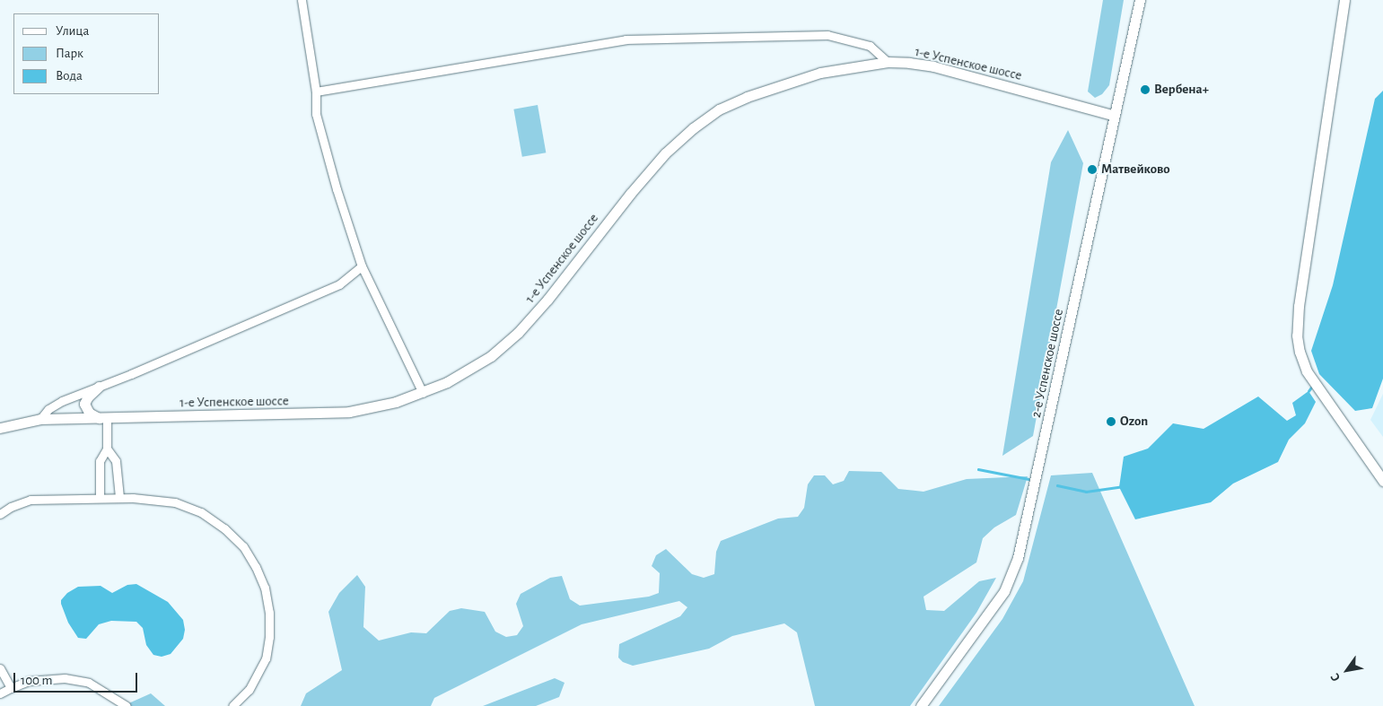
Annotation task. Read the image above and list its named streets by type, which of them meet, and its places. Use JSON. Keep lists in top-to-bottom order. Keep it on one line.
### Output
{"streets":{"main road":["1-е Успенское шоссе","2-е Успенское шоссе"]},"crossings":[["1-е Успенское шоссе","2-е Успенское шоссе"]],"places":["Вербена+","Матвейково","Ozon"],"legend":["Улица","Парк","Вода"],"scale_bar":"100 m","north":"bottom left"}
